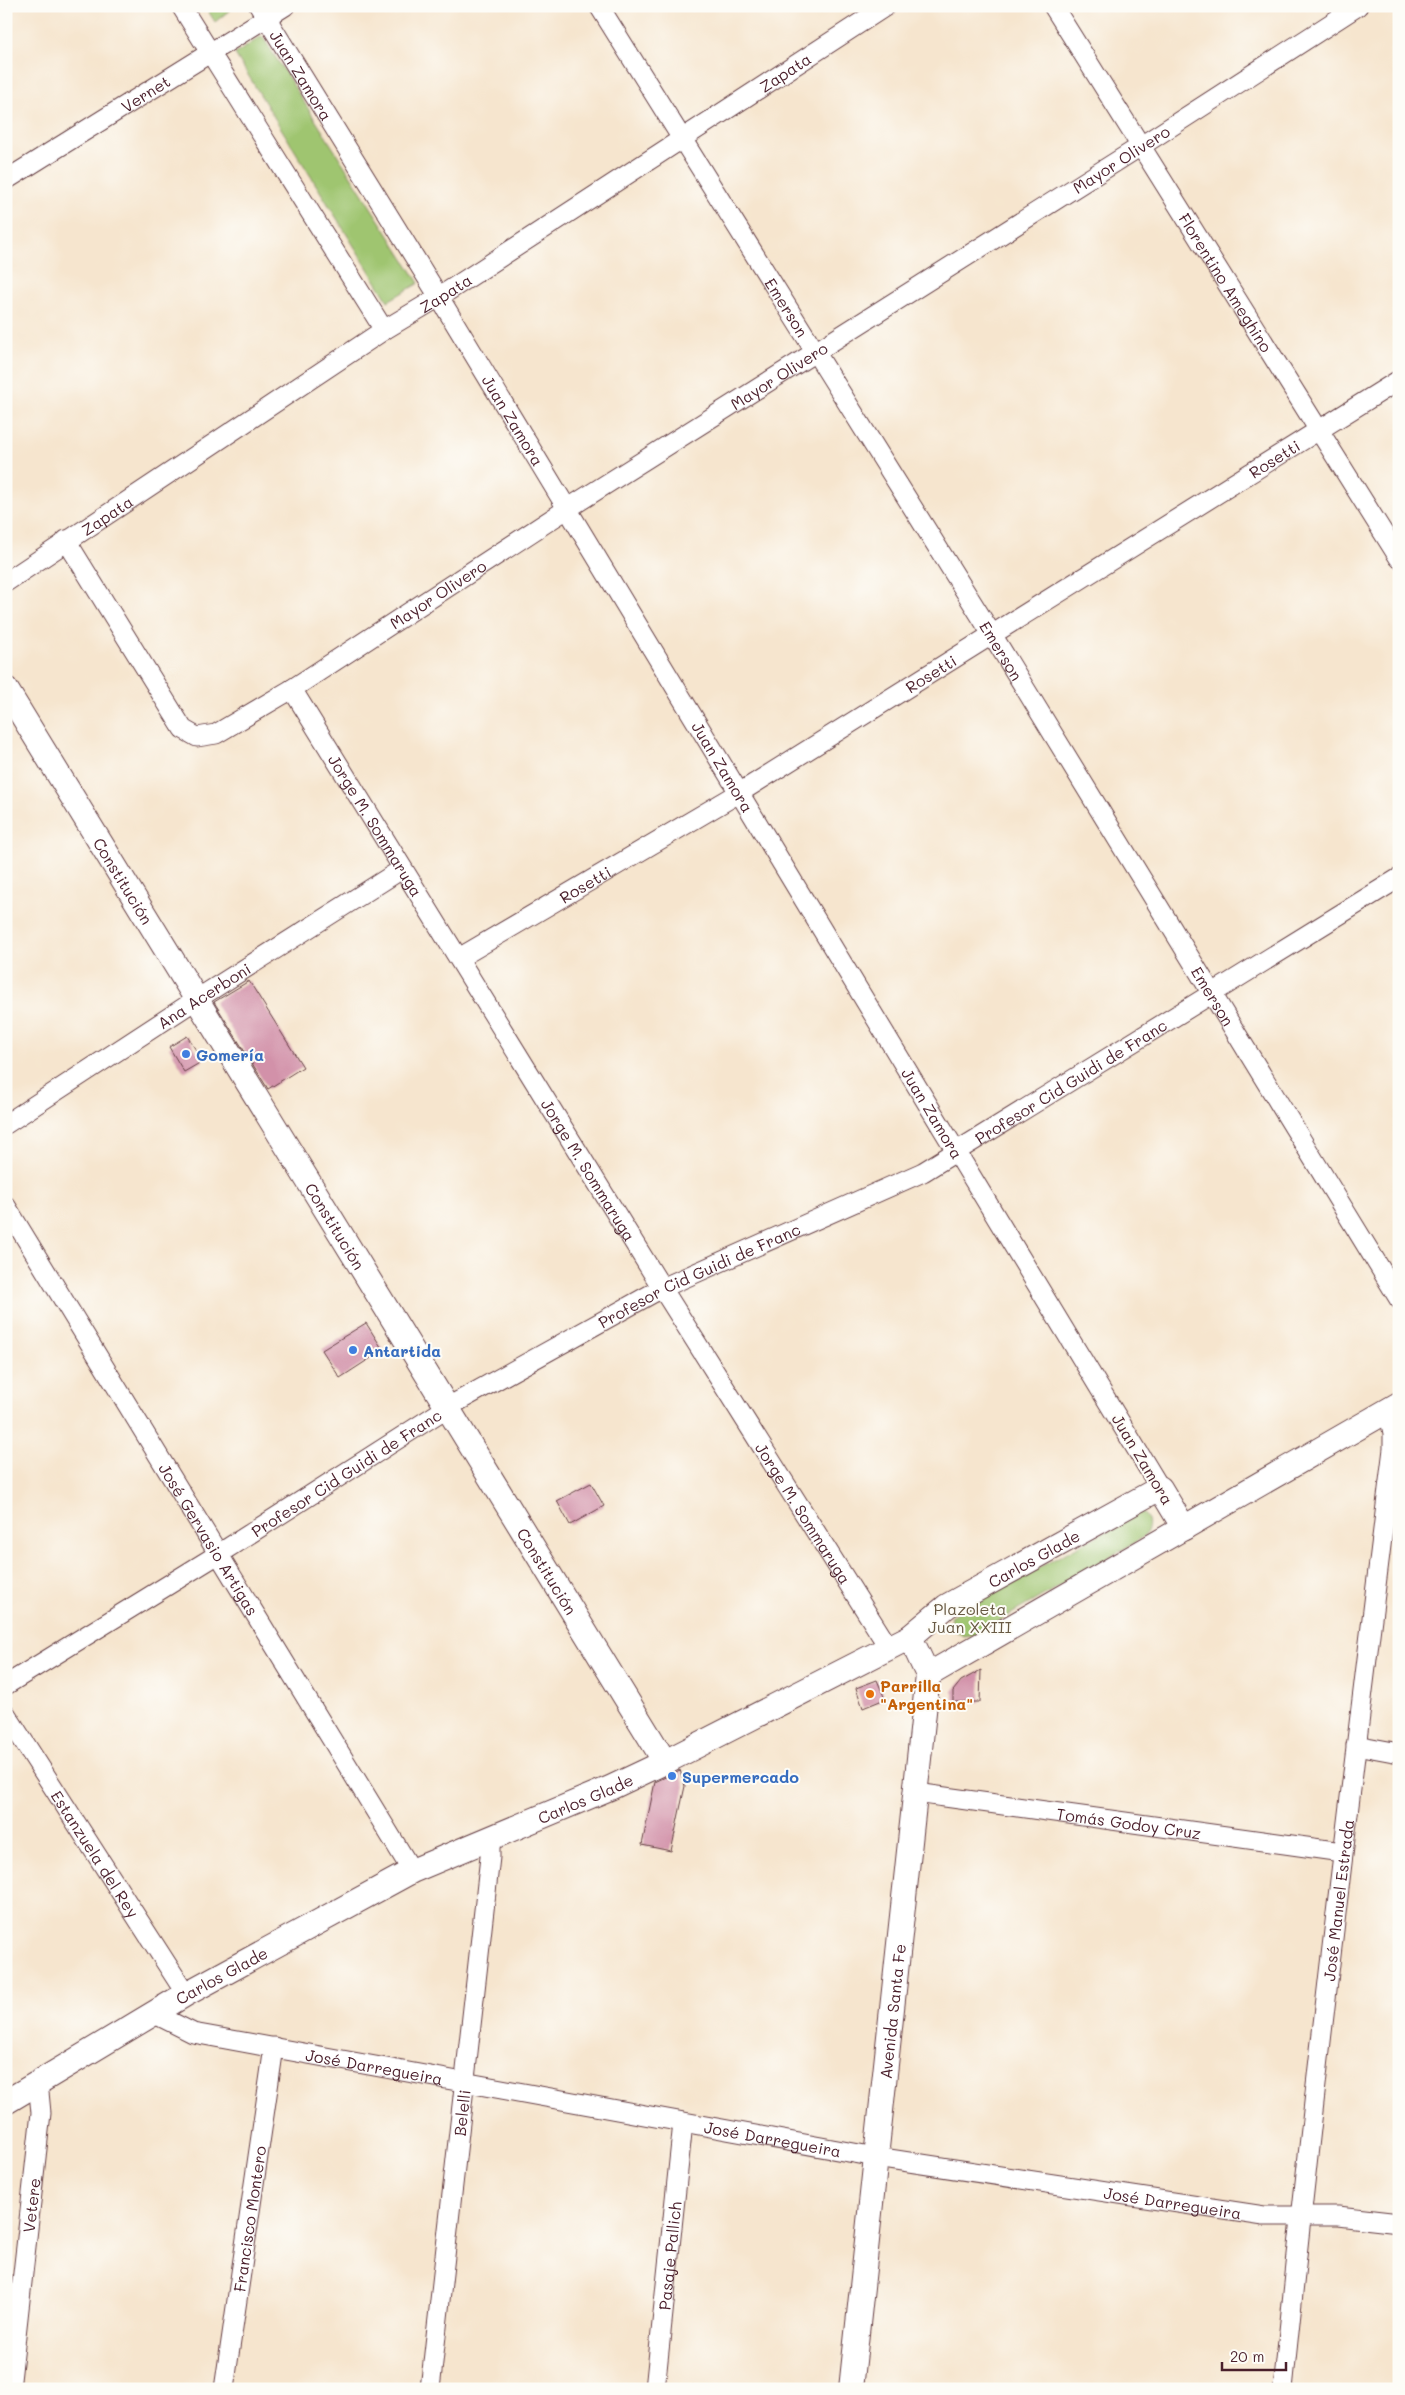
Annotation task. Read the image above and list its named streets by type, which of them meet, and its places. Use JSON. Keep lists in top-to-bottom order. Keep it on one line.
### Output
{"streets":{"street":["Zapata","Juan Zamora","Vernet","Mayor Olivero","Florentino Ameghino","Emerson","Rosetti","Jorge M. Sommaruga","Constitución","Ana Acerboni","Profesor Cid Guidi de Franc","José Gervasio Artigas","Carlos Glade","Tomás Godoy Cruz","Estanzuela del Rey","José Manuel Estrada","Avenida Santa Fe","José Darregueira","Belelli","Vetere","Francisco Montero","Pasaje Pallich"]},"crossings":[["Zapata","Juan Zamora"],["Zapata","Mayor Olivero"],["Zapata","Emerson"],["Juan Zamora","Vernet"],["Juan Zamora","Mayor Olivero"],["Juan Zamora","Rosetti"],["Juan Zamora","Profesor Cid Guidi de Franc"],["Juan Zamora","Carlos Glade"],["Mayor Olivero","Florentino Ameghino"],["Mayor Olivero","Emerson"],["Mayor Olivero","Jorge M. Sommaruga"],["Florentino Ameghino","Rosetti"],["Emerson","Rosetti"],["Emerson","Profesor Cid Guidi de Franc"],["Rosetti","Jorge M. Sommaruga"],["Jorge M. Sommaruga","Ana Acerboni"],["Jorge M. Sommaruga","Profesor Cid Guidi de Franc"],["Jorge M. Sommaruga","Carlos Glade"],["Constitución","Ana Acerboni"],["Constitución","Profesor Cid Guidi de Franc"],["Constitución","Carlos Glade"],["Profesor Cid Guidi de Franc","José Gervasio Artigas"],["José Gervasio Artigas","Carlos Glade"],["Carlos Glade","Estanzuela del Rey"],["Carlos Glade","José Darregueira"],["Carlos Glade","Belelli"],["Carlos Glade","Vetere"],["Tomás Godoy Cruz","José Manuel Estrada"],["Tomás Godoy Cruz","Avenida Santa Fe"],["José Manuel Estrada","José Darregueira"],["Avenida Santa Fe","José Darregueira"],["José Darregueira","Belelli"],["José Darregueira","Francisco Montero"],["José Darregueira","Pasaje Pallich"]],"parks":["Plazoleta Juan XXIII"],"places":["Gomería","Antartida","Parrilla \"Argentina\"","Supermercado"],"scale_bar":"20 m"}
